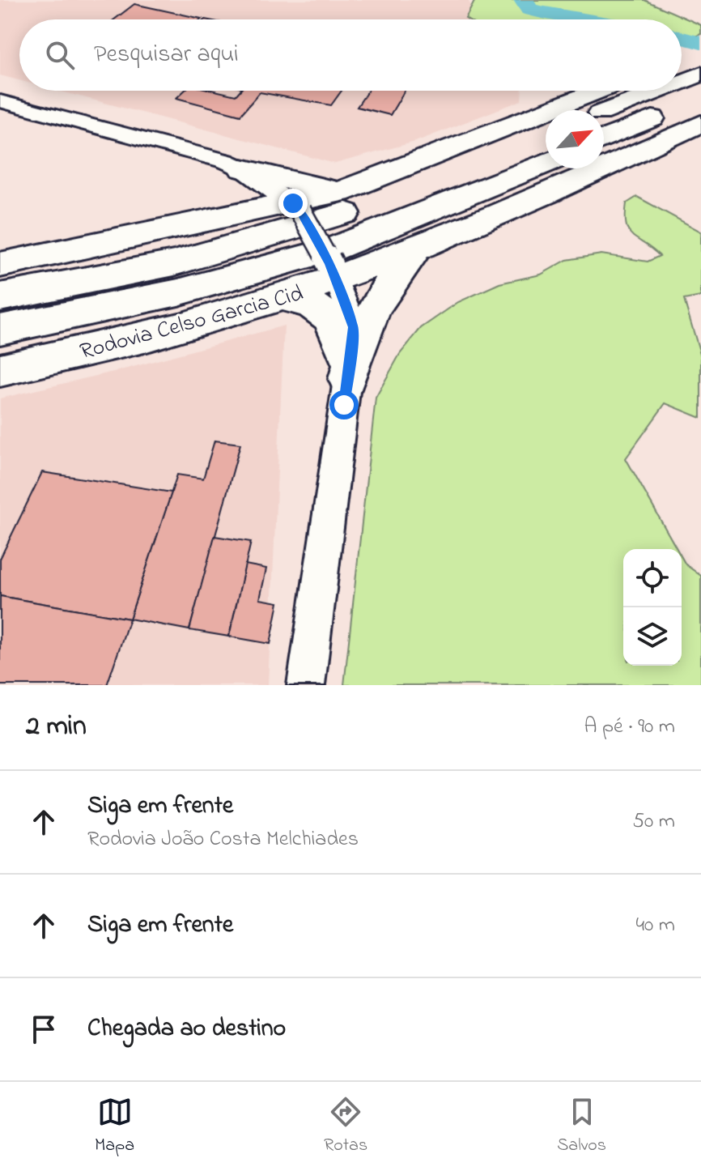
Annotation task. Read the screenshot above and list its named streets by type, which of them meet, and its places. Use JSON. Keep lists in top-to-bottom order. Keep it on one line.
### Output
{"streets":{"highway":["Rodovia Celso Garcia Cid"]},"north":"top right","page":{"search":"Pesquisar aqui","heading":["2 min","A pé · 90 m"],"list":[["Siga em frente","Rodovia João Costa Melchiades","50 m"],["Siga em frente","40 m"],"Chegada ao destino"],"nav":["Mapa","Rotas","Salvos"]}}
